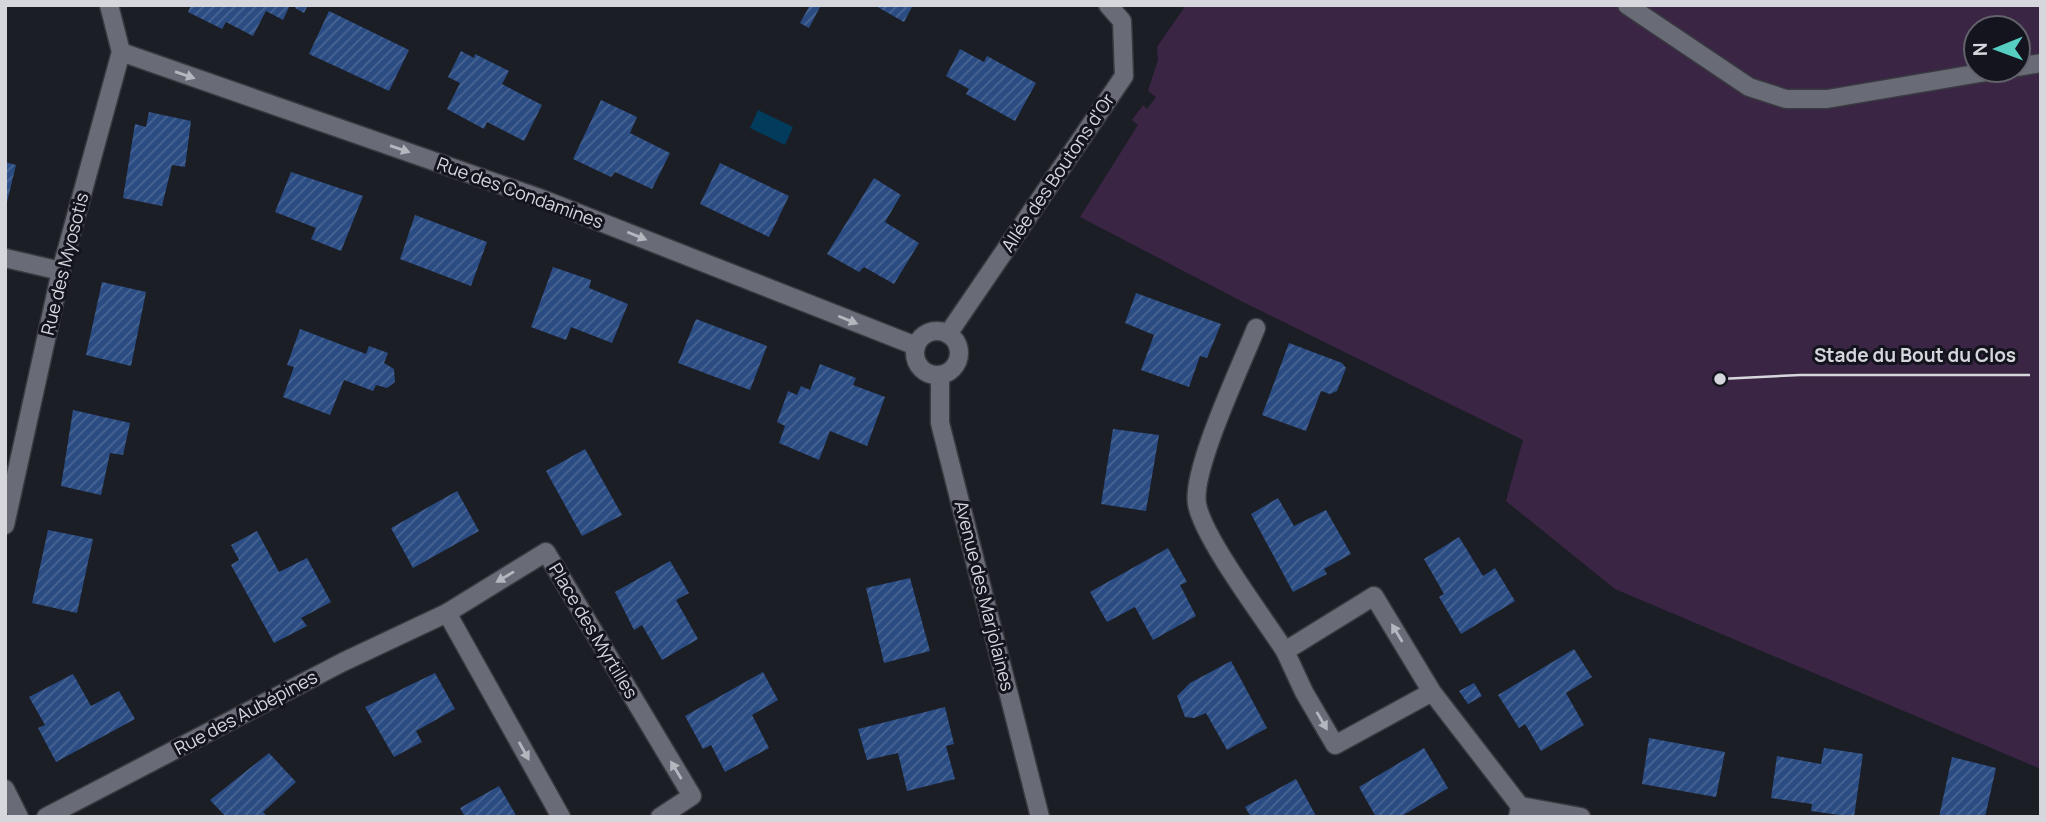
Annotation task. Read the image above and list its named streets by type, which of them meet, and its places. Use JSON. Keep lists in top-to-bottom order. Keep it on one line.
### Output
{"streets":{"street":["Allée des Boutons d'Or","Rue des Condamines","Rue des Myosotis","Avenue des Marjolaines","Place des Myrtilles","Rue des Aubépines"]},"crossings":[["Allée des Boutons d'Or","Rue des Condamines"],["Allée des Boutons d'Or","Avenue des Marjolaines"],["Rue des Condamines","Rue des Myosotis"],["Rue des Condamines","Avenue des Marjolaines"],["Place des Myrtilles","Rue des Aubépines"]],"one_way":["Rue des Condamines"],"places":["Stade du Bout du Clos"],"north":"left"}
